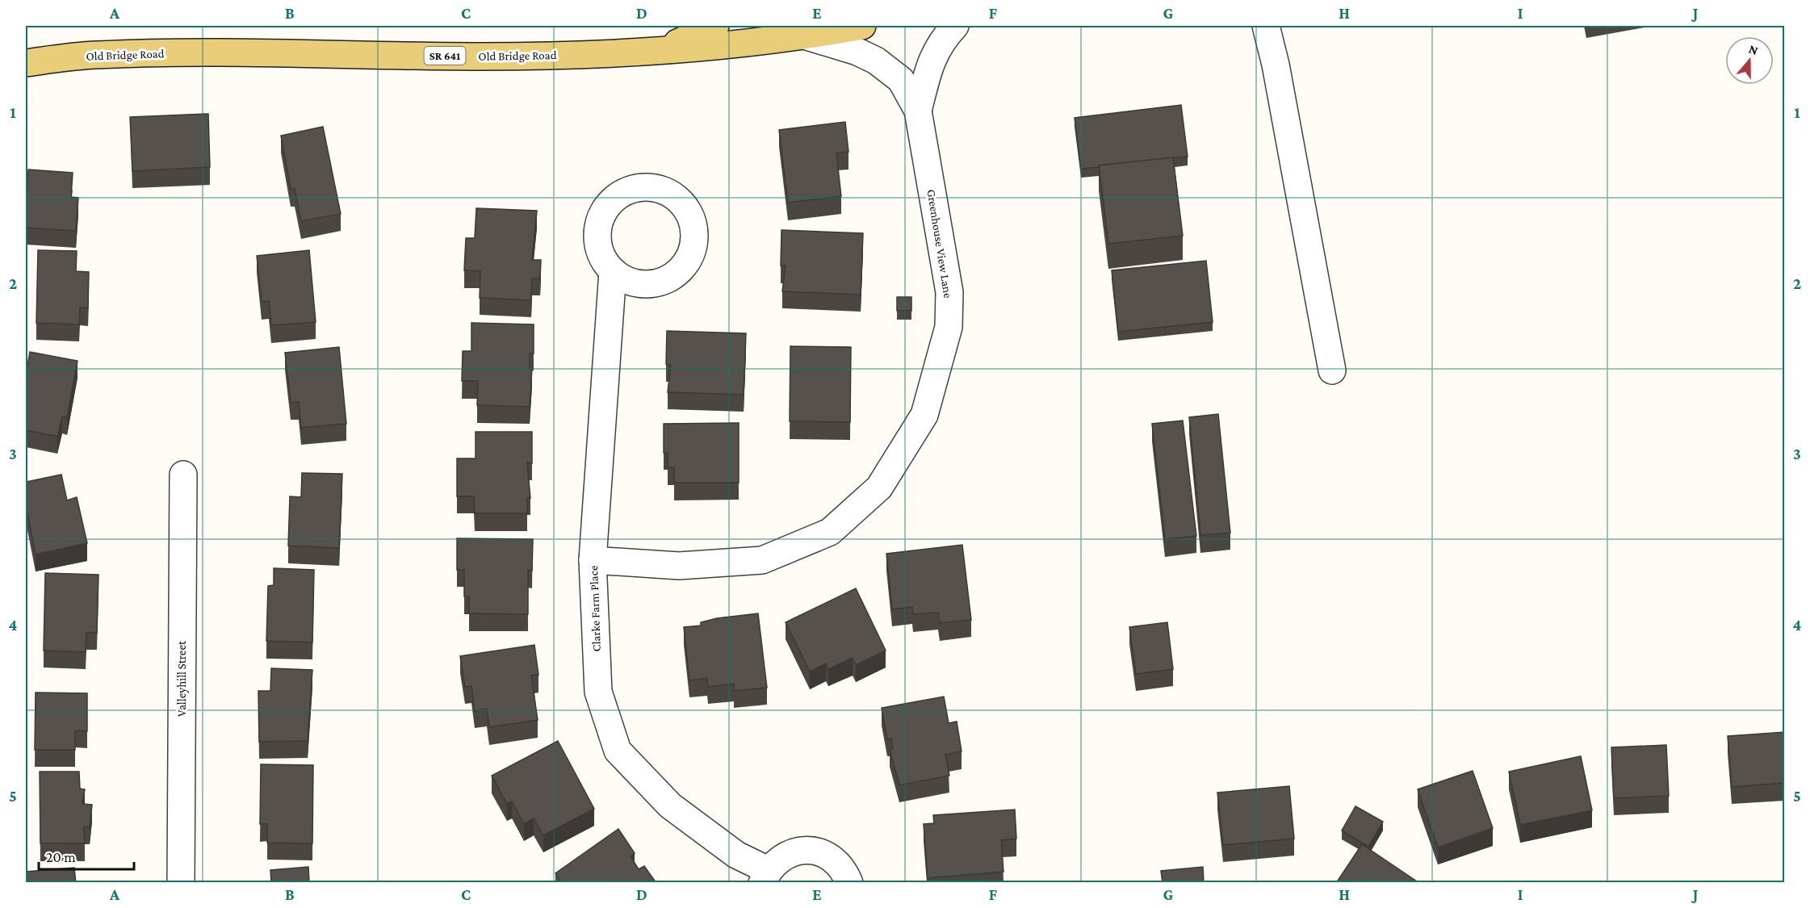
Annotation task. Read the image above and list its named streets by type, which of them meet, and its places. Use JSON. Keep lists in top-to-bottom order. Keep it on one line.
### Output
{"streets":{"main road":["Old Bridge Road","SR 641"],"street":["Greenhouse View Lane","Clarke Farm Place","Valleyhill Street"]},"crossings":[["Old Bridge Road","Greenhouse View Lane"],["Greenhouse View Lane","Clarke Farm Place"]],"scale_bar":"20 m","north":"top","grid":{"columns":["A","B","C","D","E","F","G","H","I","J"],"rows":["1","2","3","4","5"]}}
